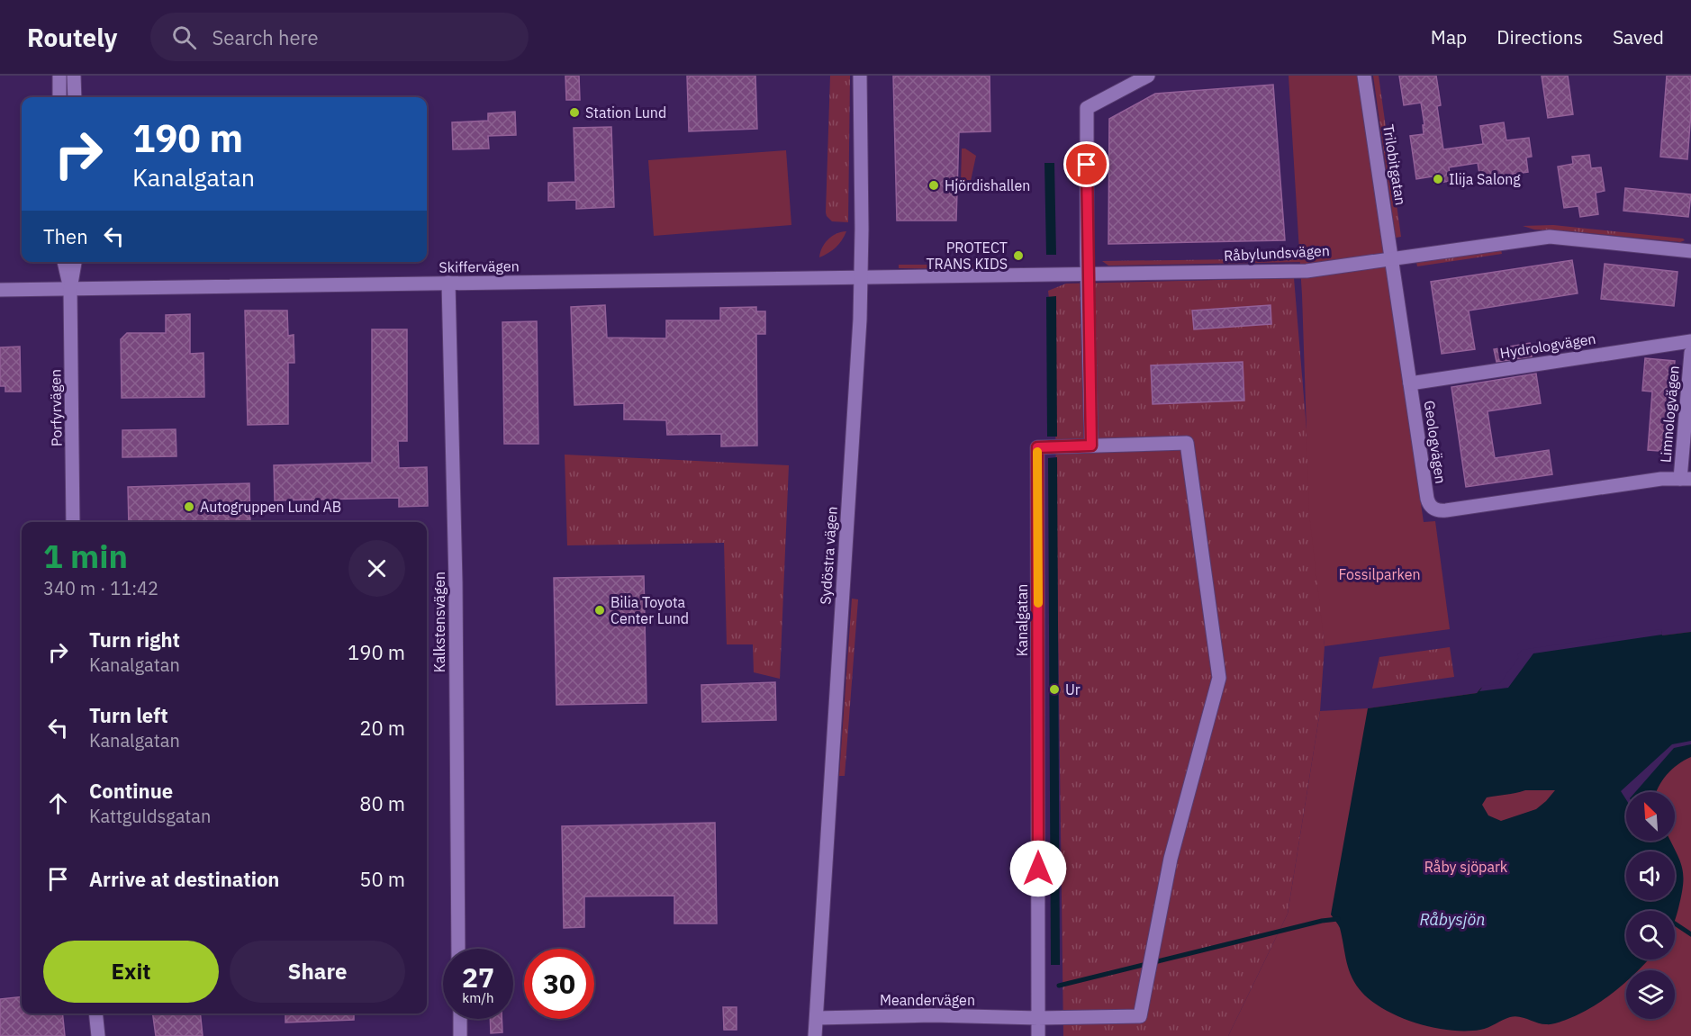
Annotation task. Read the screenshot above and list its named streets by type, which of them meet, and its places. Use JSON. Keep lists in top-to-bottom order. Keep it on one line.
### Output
{"streets":{"street":["Trilobitgatan","Råbylundsvägen","Skiffervägen","Hydrologvägen","Porfyrvägen","Limnologvägen","Geologvägen","Sydöstra vägen","Kanalgatan","Kalkstensvägen","Meandervägen"]},"crossings":[["Trilobitgatan","Råbylundsvägen"],["Trilobitgatan","Geologvägen"],["Råbylundsvägen","Skiffervägen"],["Råbylundsvägen","Geologvägen"],["Råbylundsvägen","Sydöstra vägen"],["Skiffervägen","Porfyrvägen"],["Skiffervägen","Sydöstra vägen"],["Skiffervägen","Kalkstensvägen"],["Hydrologvägen","Geologvägen"],["Limnologvägen","Geologvägen"],["Sydöstra vägen","Meandervägen"],["Kanalgatan","Meandervägen"]],"water":["Råbysjön"],"parks":["Fossilparken","Råby sjöpark"],"places":["Station Lund","Ilija Salong","Hjördishallen","PROTECT TRANS KIDS","Autogruppen Lund AB","Bilia Toyota Center Lund","Ur"],"north":"top left","page":{"header":"Routely","search":"Search here","nav":["Map","Directions","Saved"],"turn":["190 m","Kanalgatan"],"then":"Then","heading":["1 min","340 m · 11:42"],"list":[{"name":"Turn right","note":"Kanalgatan","value":"190 m"},{"name":"Turn left","note":"Kanalgatan","value":"20 m"},{"name":"Continue","note":"Kattguldsgatan","value":"80 m"},{"name":"Arrive at destination","value":"50 m"}],"buttons":["Exit","Share"],"speed":"27 km/h","limit":"30"}}
